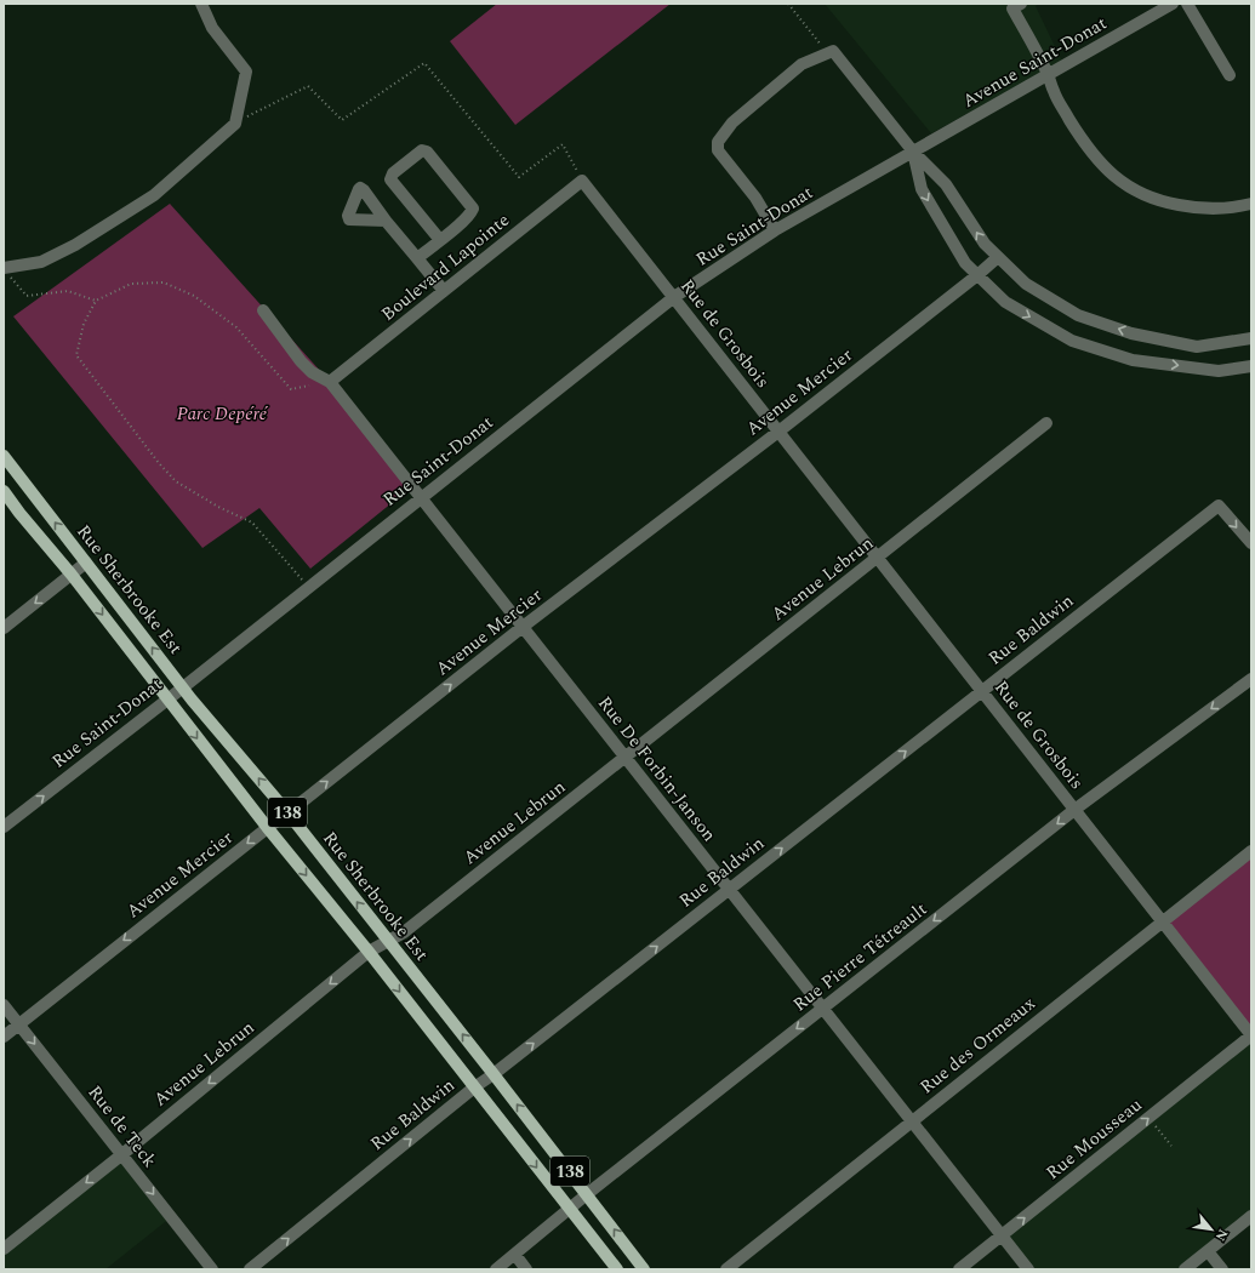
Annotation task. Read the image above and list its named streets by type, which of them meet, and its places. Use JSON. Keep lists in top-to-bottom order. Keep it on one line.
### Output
{"streets":{"main road":["Rue Sherbrooke Est","138"],"street":["Avenue Saint-Donat","Rue Saint-Donat","Boulevard Lapointe","Rue de Grosbois","Avenue Mercier","Avenue Lebrun","Rue Baldwin","Rue De Forbin-Janson","Rue Pierre Tétreault","Rue des Ormeaux","Rue de Teck","Rue Mousseau"]},"crossings":[["Avenue Saint-Donat","Rue Saint-Donat"],["Rue Saint-Donat","Rue de Grosbois"],["Rue Saint-Donat","Rue Sherbrooke Est"],["Rue Saint-Donat","Rue De Forbin-Janson"],["Boulevard Lapointe","Rue de Grosbois"],["Boulevard Lapointe","Rue De Forbin-Janson"],["Rue de Grosbois","Avenue Mercier"],["Rue de Grosbois","Avenue Lebrun"],["Rue de Grosbois","Rue Baldwin"],["Rue de Grosbois","Rue Pierre Tétreault"],["Rue de Grosbois","Rue des Ormeaux"],["Rue de Grosbois","Rue Mousseau"],["Avenue Mercier","Rue Sherbrooke Est"],["Avenue Mercier","Rue De Forbin-Janson"],["Avenue Mercier","Rue de Teck"],["Avenue Lebrun","Rue Sherbrooke Est"],["Avenue Lebrun","Rue De Forbin-Janson"],["Avenue Lebrun","Rue de Teck"],["Rue Sherbrooke Est","Rue Baldwin"],["Rue Sherbrooke Est","Rue Pierre Tétreault"],["Rue Baldwin","Rue De Forbin-Janson"],["Rue De Forbin-Janson","Rue Pierre Tétreault"],["Rue De Forbin-Janson","Rue des Ormeaux"],["Rue De Forbin-Janson","Rue Mousseau"]],"one_way":["Avenue Lebrun","Rue Baldwin","Rue Pierre Tétreault","Rue de Teck","Rue Mousseau"],"parks":["Parc Depéré"],"north":"bottom right"}
